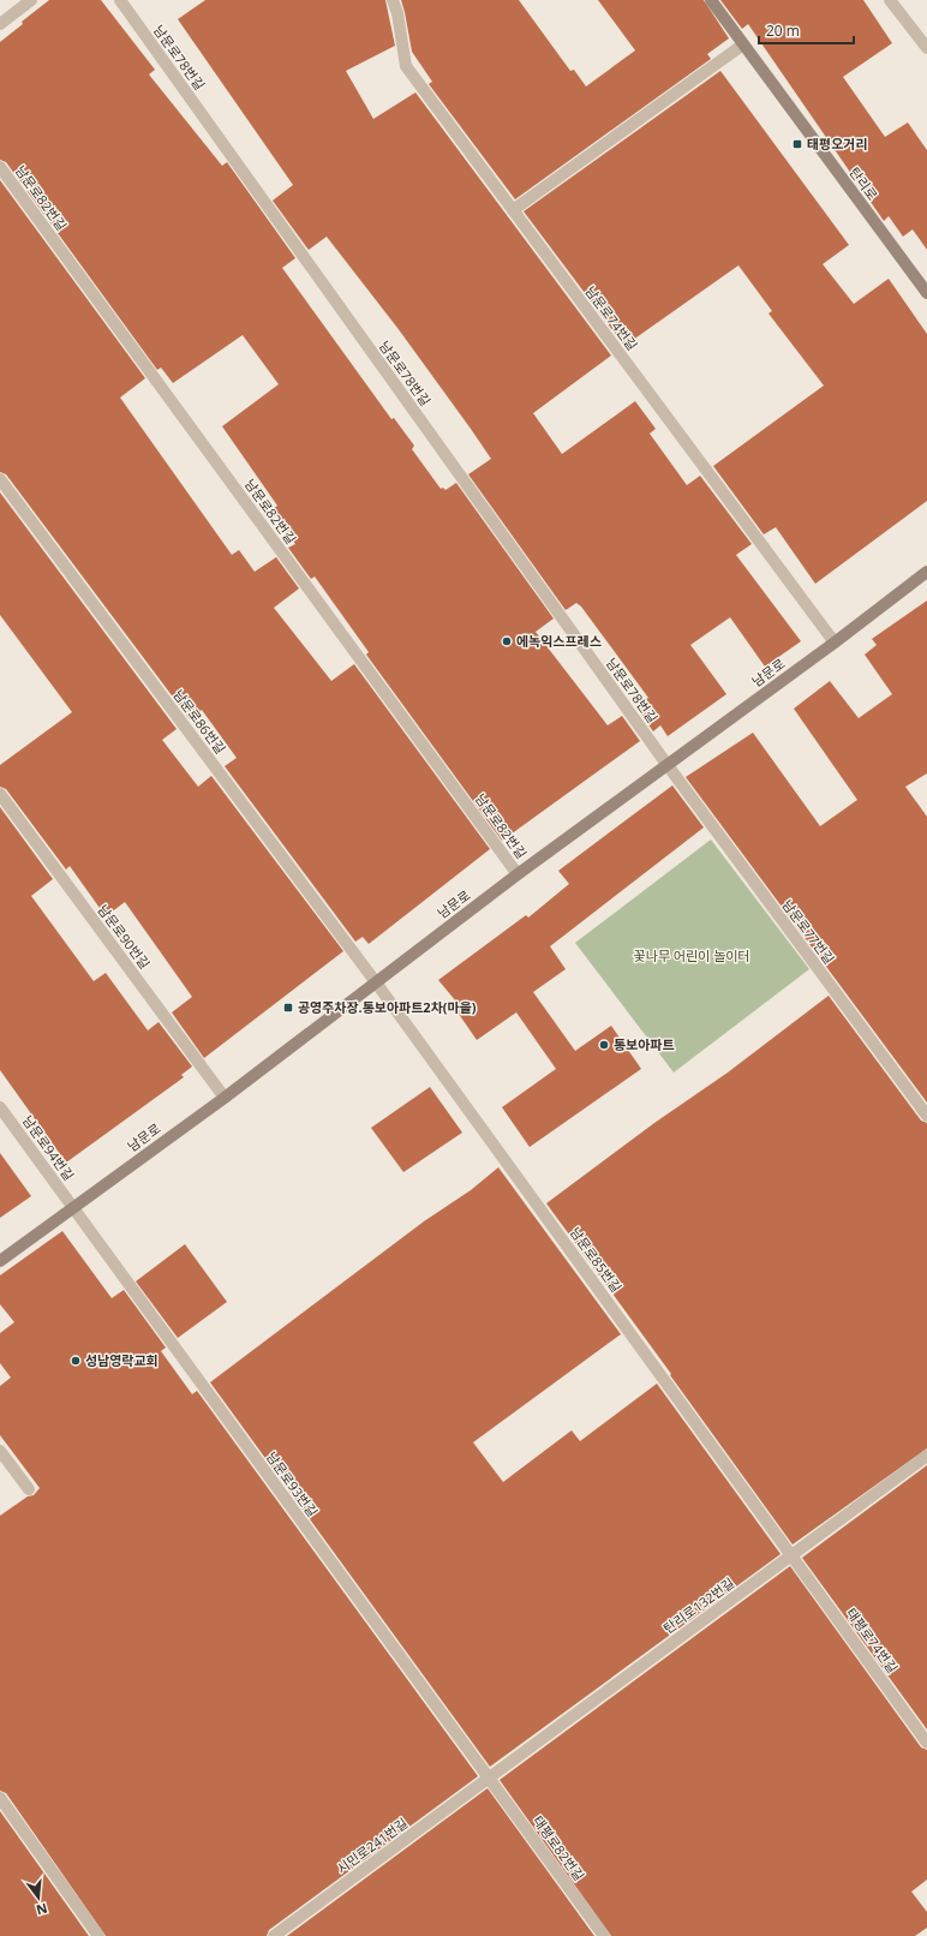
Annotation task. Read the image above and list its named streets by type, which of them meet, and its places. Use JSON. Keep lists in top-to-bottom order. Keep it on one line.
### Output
{"streets":{"main road":["탄리로","남문로"],"street":["남문로78번길","남문로82번길","남문로74번길","남문로86번길","남문로77번길","남문로90번길","남문로94번길","남문로85번길","남문로93번길","탄리로132번길","태평로74번길","시민로241번길","태평로82번길"]},"crossings":[["남문로78번길","남문로"],["남문로78번길","남문로77번길"],["남문로82번길","남문로"],["남문로74번길","남문로"],["남문로","남문로86번길"],["남문로","남문로77번길"],["남문로","남문로90번길"],["남문로","남문로94번길"],["남문로","남문로85번길"],["남문로","남문로93번길"],["남문로86번길","남문로85번길"],["남문로94번길","남문로93번길"],["남문로85번길","탄리로132번길"],["남문로85번길","태평로74번길"],["남문로93번길","탄리로132번길"],["남문로93번길","시민로241번길"],["남문로93번길","태평로82번길"],["탄리로132번길","태평로74번길"],["탄리로132번길","시민로241번길"],["탄리로132번길","태평로82번길"],["시민로241번길","태평로82번길"]],"parks":["꽃나무 어린이 놀이터"],"places":{"transit":["태평오거리","공영주차장.통보아파트2차(마을)"],"other":["에녹익스프레스","통보아파트","성남영락교회"]},"scale_bar":"20 m","north":"bottom"}
